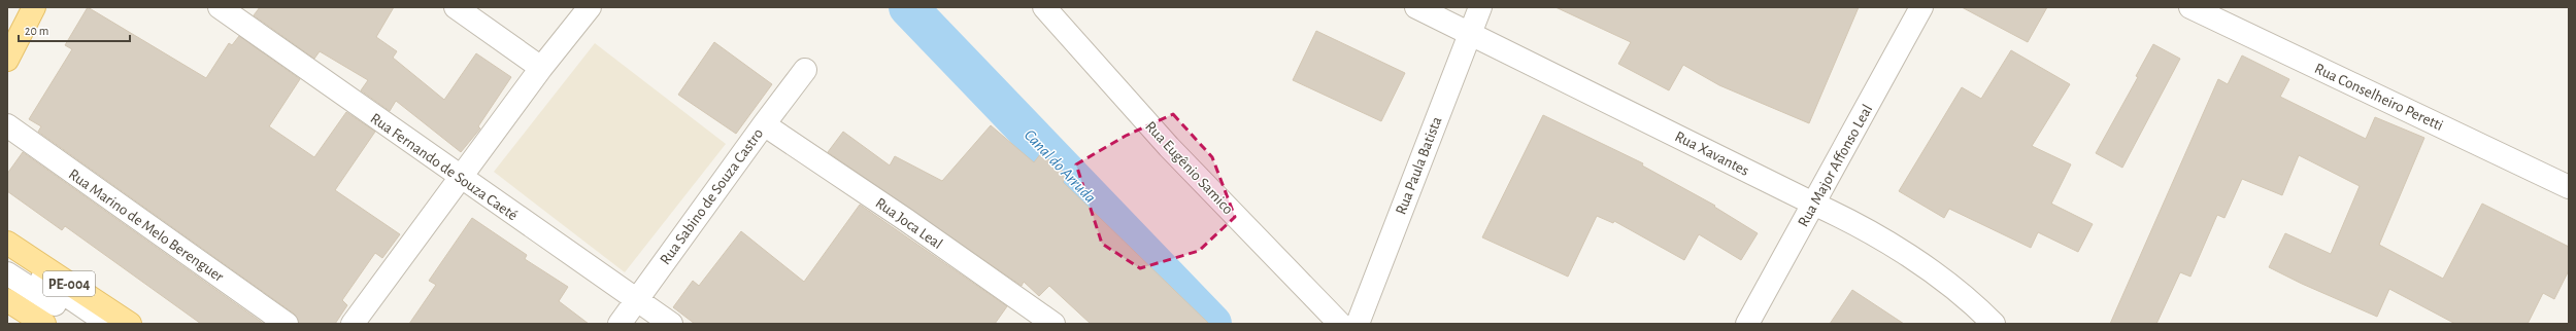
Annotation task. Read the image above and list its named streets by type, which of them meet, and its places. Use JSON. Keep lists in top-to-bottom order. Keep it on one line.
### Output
{"streets":{"main road":["PE-004"],"street":["Rua Conselheiro Peretti","Rua Xavantes","Rua Paula Batista","Rua Major Affonso Leal","Rua Fernando de Souza Caeté","Rua Eugênio Samico","Rua Sabino de Souza Castro","Rua Joca Leal","Rua Marino de Melo Berenguer"]},"crossings":[["Rua Xavantes","Rua Paula Batista"],["Rua Xavantes","Rua Major Affonso Leal"],["Rua Fernando de Souza Caeté","Rua Sabino de Souza Castro"],["Rua Sabino de Souza Castro","Rua Joca Leal"]],"water":["Canal do Arruda"],"scale_bar":"20 m"}
